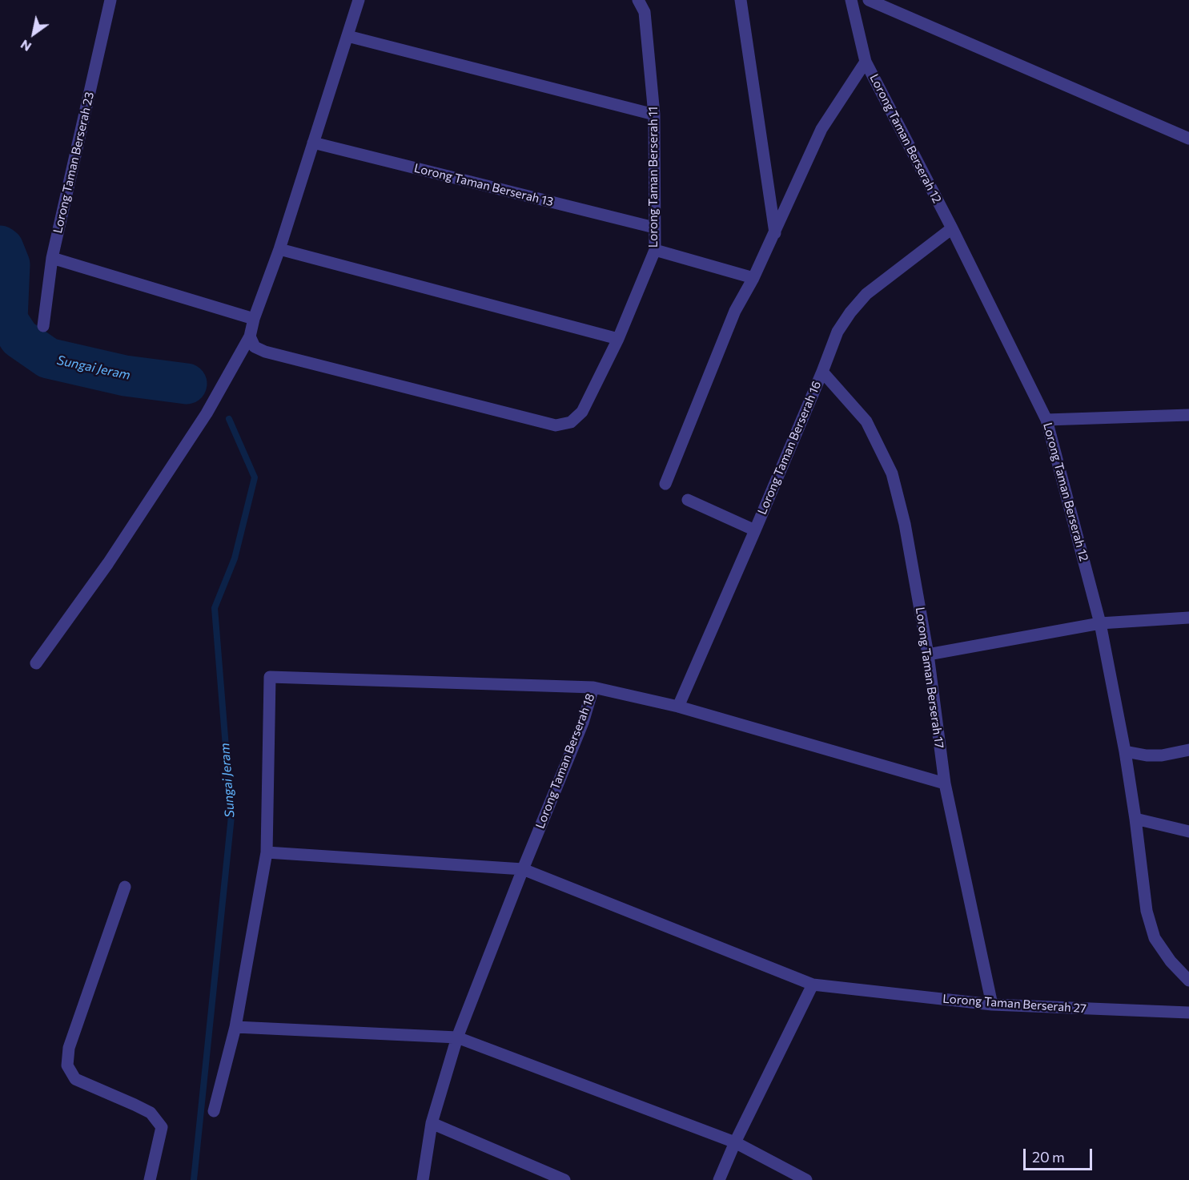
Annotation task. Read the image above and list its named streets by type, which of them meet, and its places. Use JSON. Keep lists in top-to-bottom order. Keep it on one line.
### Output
{"streets":{"street":["Lorong Taman Berserah 12","Lorong Taman Berserah 23","Lorong Taman Berserah 11","Lorong Taman Berserah 13","Lorong Taman Berserah 16","Lorong Taman Berserah 17","Lorong Taman Berserah 18","Lorong Taman Berserah 27"]},"crossings":[["Lorong Taman Berserah 12","Lorong Taman Berserah 16"],["Lorong Taman Berserah 11","Lorong Taman Berserah 13"],["Lorong Taman Berserah 16","Lorong Taman Berserah 17"],["Lorong Taman Berserah 16","Lorong Taman Berserah 18"],["Lorong Taman Berserah 17","Lorong Taman Berserah 18"],["Lorong Taman Berserah 17","Lorong Taman Berserah 27"],["Lorong Taman Berserah 18","Lorong Taman Berserah 27"]],"water":["Sungai Jeram"],"scale_bar":"20 m","north":"bottom left"}
